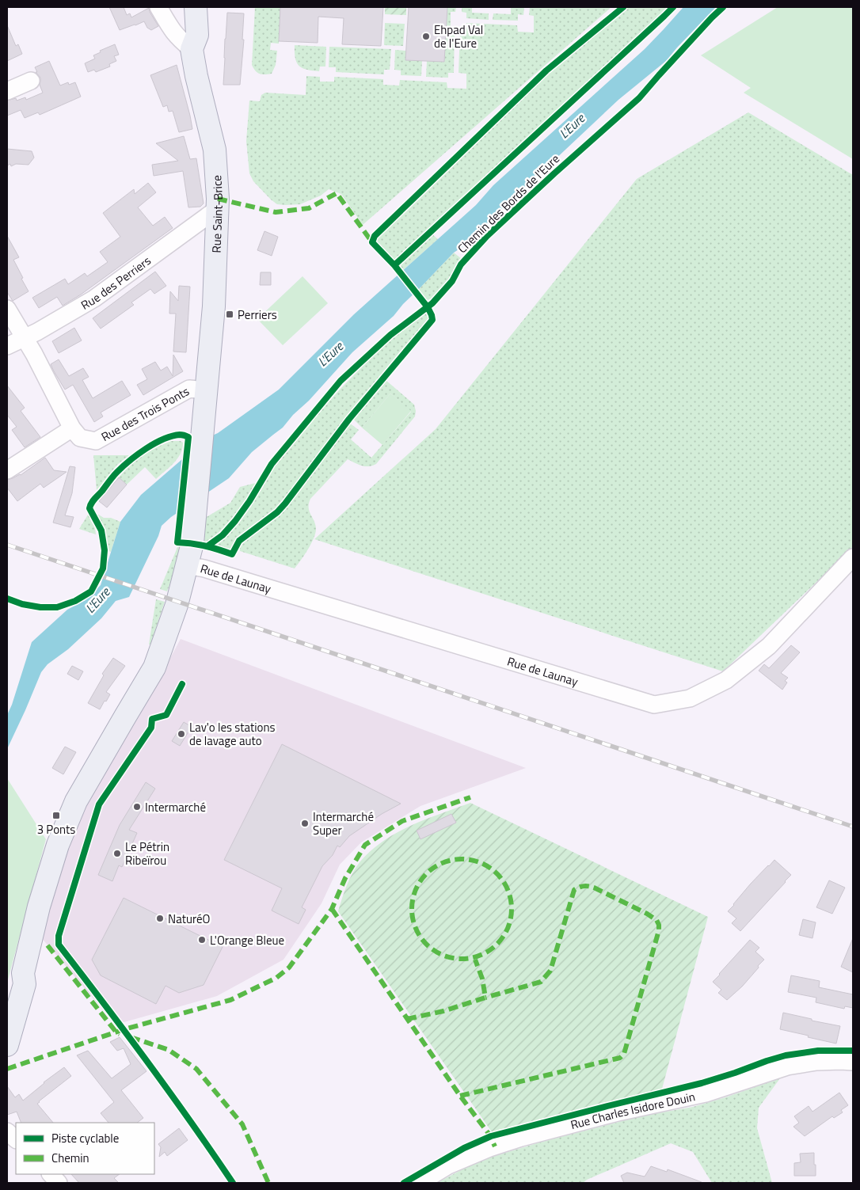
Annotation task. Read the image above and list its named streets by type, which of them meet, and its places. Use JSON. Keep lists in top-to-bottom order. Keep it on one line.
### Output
{"streets":{"main road":["Rue Saint-Brice"],"street":["Rue des Perriers","Rue des Trois Ponts","Rue de Launay","Rue Charles Isidore Douin"],"cycle path":["Chemin des Bords de l'Eure"]},"crossings":[["Rue Saint-Brice","Rue des Perriers"],["Rue Saint-Brice","Rue des Trois Ponts"],["Rue Saint-Brice","Rue de Launay"],["Rue des Perriers","Rue des Trois Ponts"]],"water":["L'Eure"],"places":{"other":["Ehpad Val de l'Eure","Lav'o les stations de lavage auto","Intermarché","Intermarché Super","Le Pétrin Ribeïrou","NaturéO","L'Orange Bleue"],"transit":["Perriers","3 Ponts"]},"legend":["Piste cyclable","Chemin"]}
